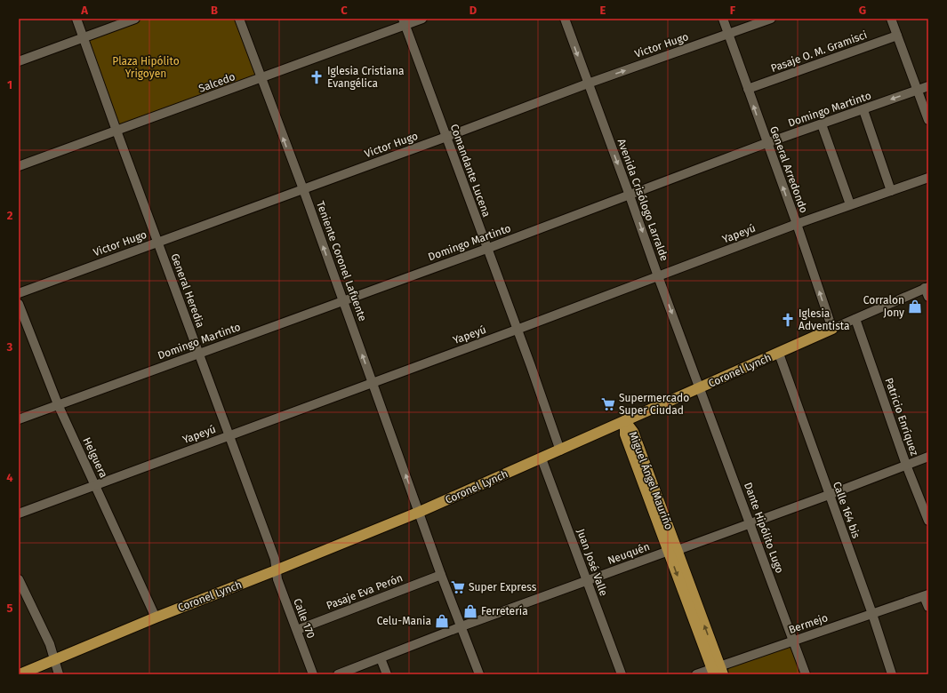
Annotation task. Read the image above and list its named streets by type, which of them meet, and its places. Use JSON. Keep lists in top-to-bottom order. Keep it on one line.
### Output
{"streets":{"main road":["Coronel Lynch","Miguel Ángel Mauriño"],"street":["Victor Hugo","Pasaje O. M. Gramisci","Salcedo","Domingo Martinto","General Arredondo","Comandante Lucena","Avenida Crisólogo Larralde","Yapeyú","Teniente Coronel Lafuente","General Heredia","Patricio Enríquez","Helguera","Calle 164 bis","Dante Hipólito Lugo","Neuquén","Juan José Valle","Pasaje Eva Perón","Calle 170","Bermejo"]},"crossings":[["Victor Hugo","General Arredondo"],["Victor Hugo","Comandante Lucena"],["Victor Hugo","Avenida Crisólogo Larralde"],["Victor Hugo","Teniente Coronel Lafuente"],["Victor Hugo","General Heredia"],["Pasaje O. M. Gramisci","General Arredondo"],["Salcedo","Comandante Lucena"],["Salcedo","Teniente Coronel Lafuente"],["Salcedo","General Heredia"],["Domingo Martinto","General Arredondo"],["Domingo Martinto","Comandante Lucena"],["Domingo Martinto","Avenida Crisólogo Larralde"],["Domingo Martinto","Teniente Coronel Lafuente"],["Domingo Martinto","General Heredia"],["Domingo Martinto","Helguera"],["General Arredondo","Yapeyú"],["General Arredondo","Coronel Lynch"],["Comandante Lucena","Yapeyú"],["Comandante Lucena","Coronel Lynch"],["Avenida Crisólogo Larralde","Yapeyú"],["Avenida Crisólogo Larralde","Coronel Lynch"],["Avenida Crisólogo Larralde","Dante Hipólito Lugo"],["Yapeyú","Teniente Coronel Lafuente"],["Yapeyú","General Heredia"],["Yapeyú","Helguera"],["Teniente Coronel Lafuente","Coronel Lynch"],["Teniente Coronel Lafuente","Neuquén"],["Teniente Coronel Lafuente","Pasaje Eva Perón"],["General Heredia","Coronel Lynch"],["General Heredia","Calle 170"],["Coronel Lynch","Patricio Enríquez"],["Coronel Lynch","Helguera"],["Coronel Lynch","Miguel Ángel Mauriño"],["Coronel Lynch","Calle 164 bis"],["Coronel Lynch","Dante Hipólito Lugo"],["Coronel Lynch","Juan José Valle"],["Coronel Lynch","Calle 170"],["Patricio Enríquez","Neuquén"],["Miguel Ángel Mauriño","Neuquén"],["Miguel Ángel Mauriño","Bermejo"],["Calle 164 bis","Neuquén"],["Calle 164 bis","Bermejo"],["Dante Hipólito Lugo","Neuquén"],["Dante Hipólito Lugo","Bermejo"],["Neuquén","Juan José Valle"],["Pasaje Eva Perón","Calle 170"]],"one_way":["Avenida Crisólogo Larralde","Teniente Coronel Lafuente"],"parks":["Plaza Hipólito Yrigoyen"],"places":{"church":["Iglesia Cristiana Evangélica","Iglesia Adventista"],"shop":["Corralon Jony","Ferretería","Celu-Mania"],"supermarket":["Supermercado Super Ciudad","Super Express"]},"grid":{"columns":["A","B","C","D","E","F","G"],"rows":["1","2","3","4","5"]}}
